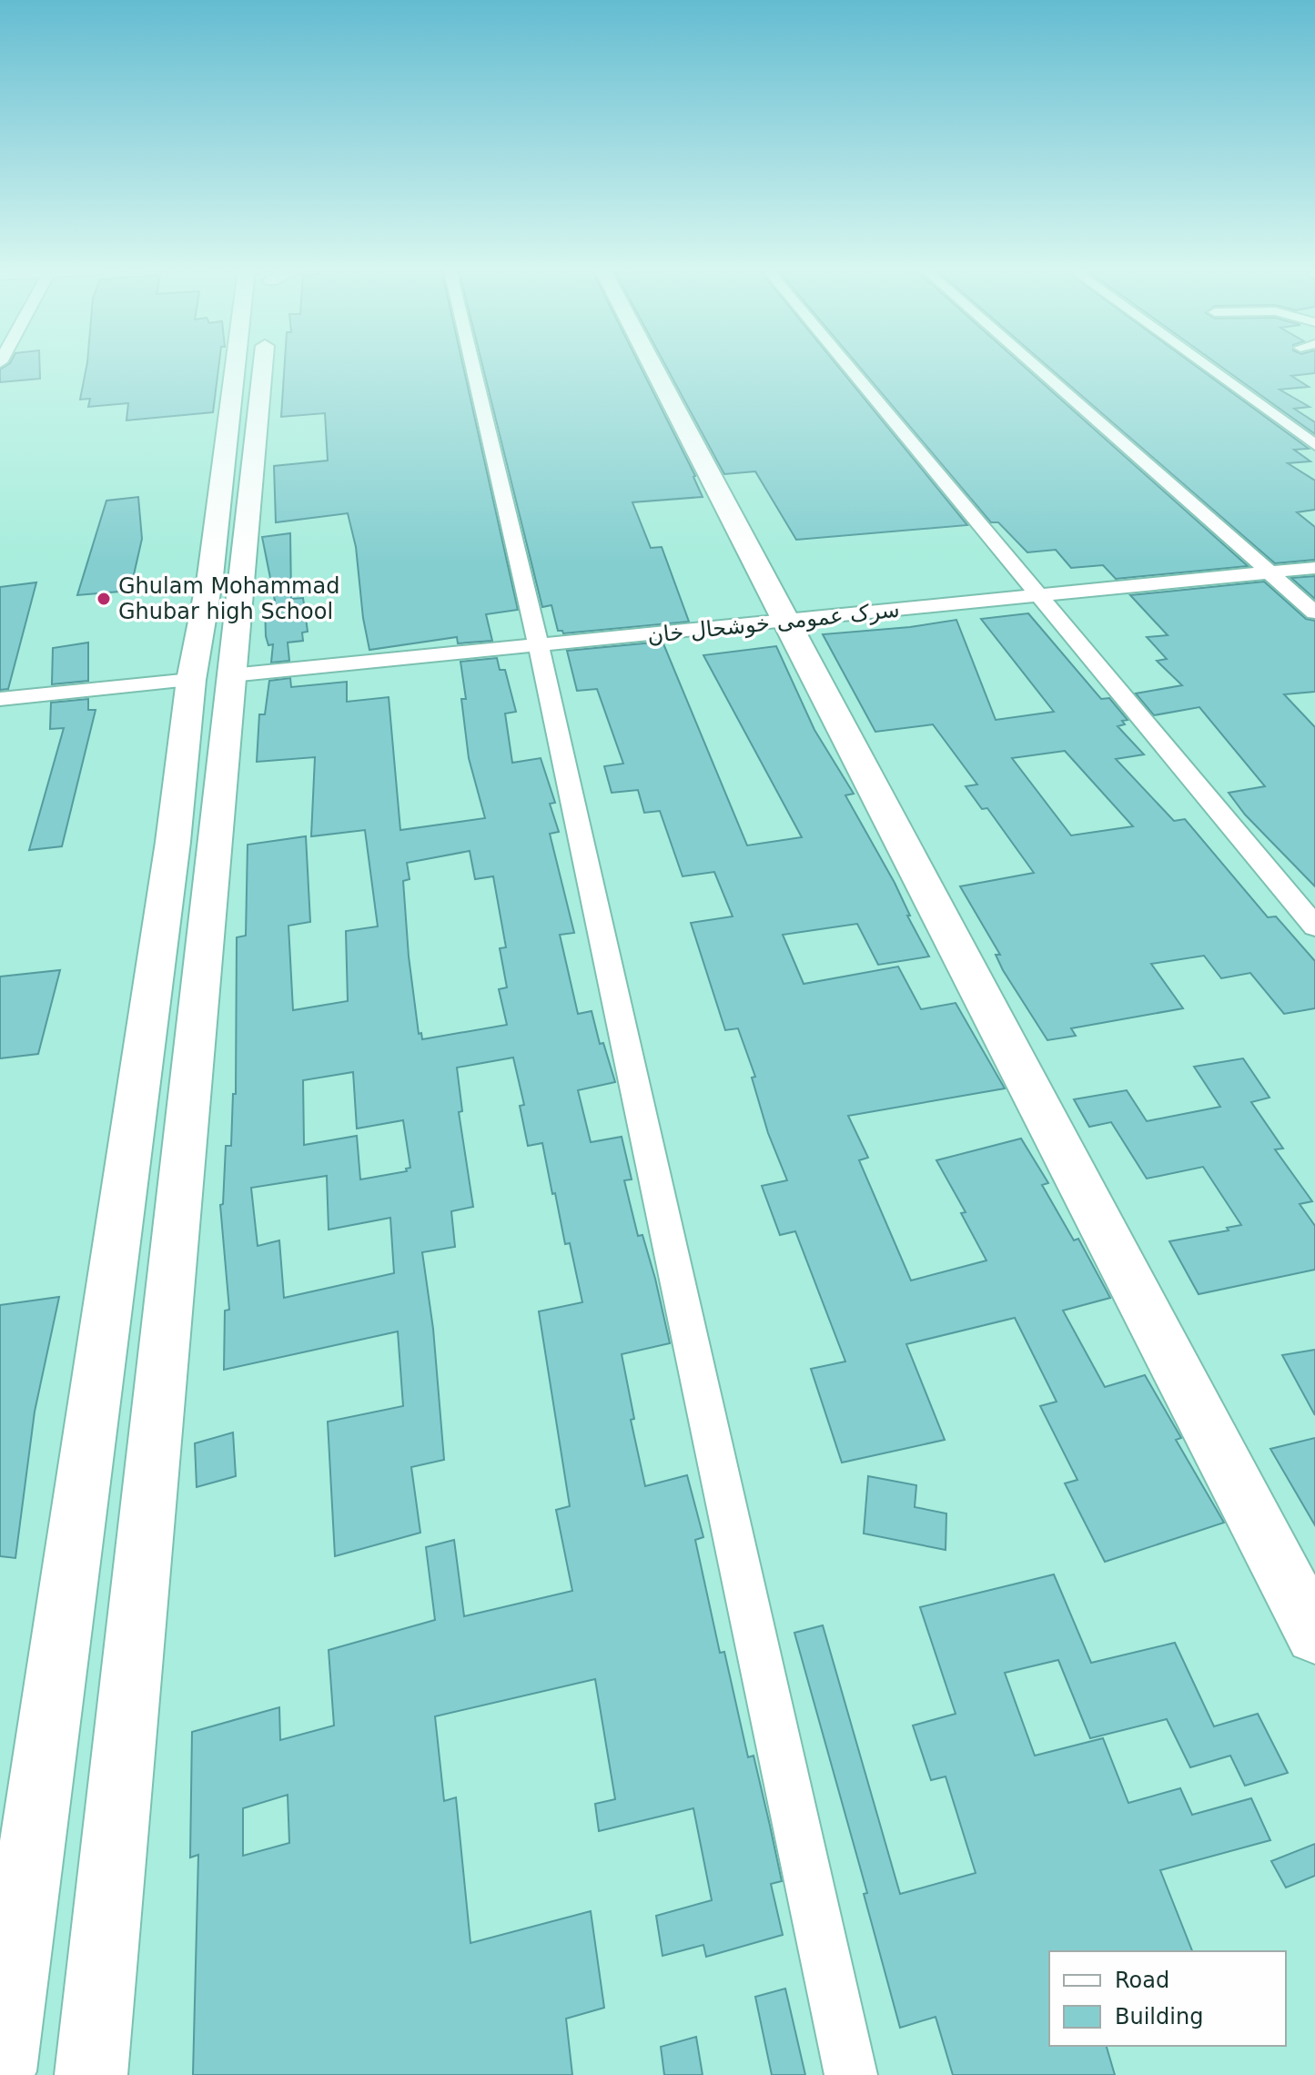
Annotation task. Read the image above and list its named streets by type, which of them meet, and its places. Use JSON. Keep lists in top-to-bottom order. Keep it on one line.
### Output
{"streets":{"street":["سرک عمومی خوشحال خان"]},"places":["Ghulam Mohammad Ghubar high School"],"legend":["Road","Building"]}
